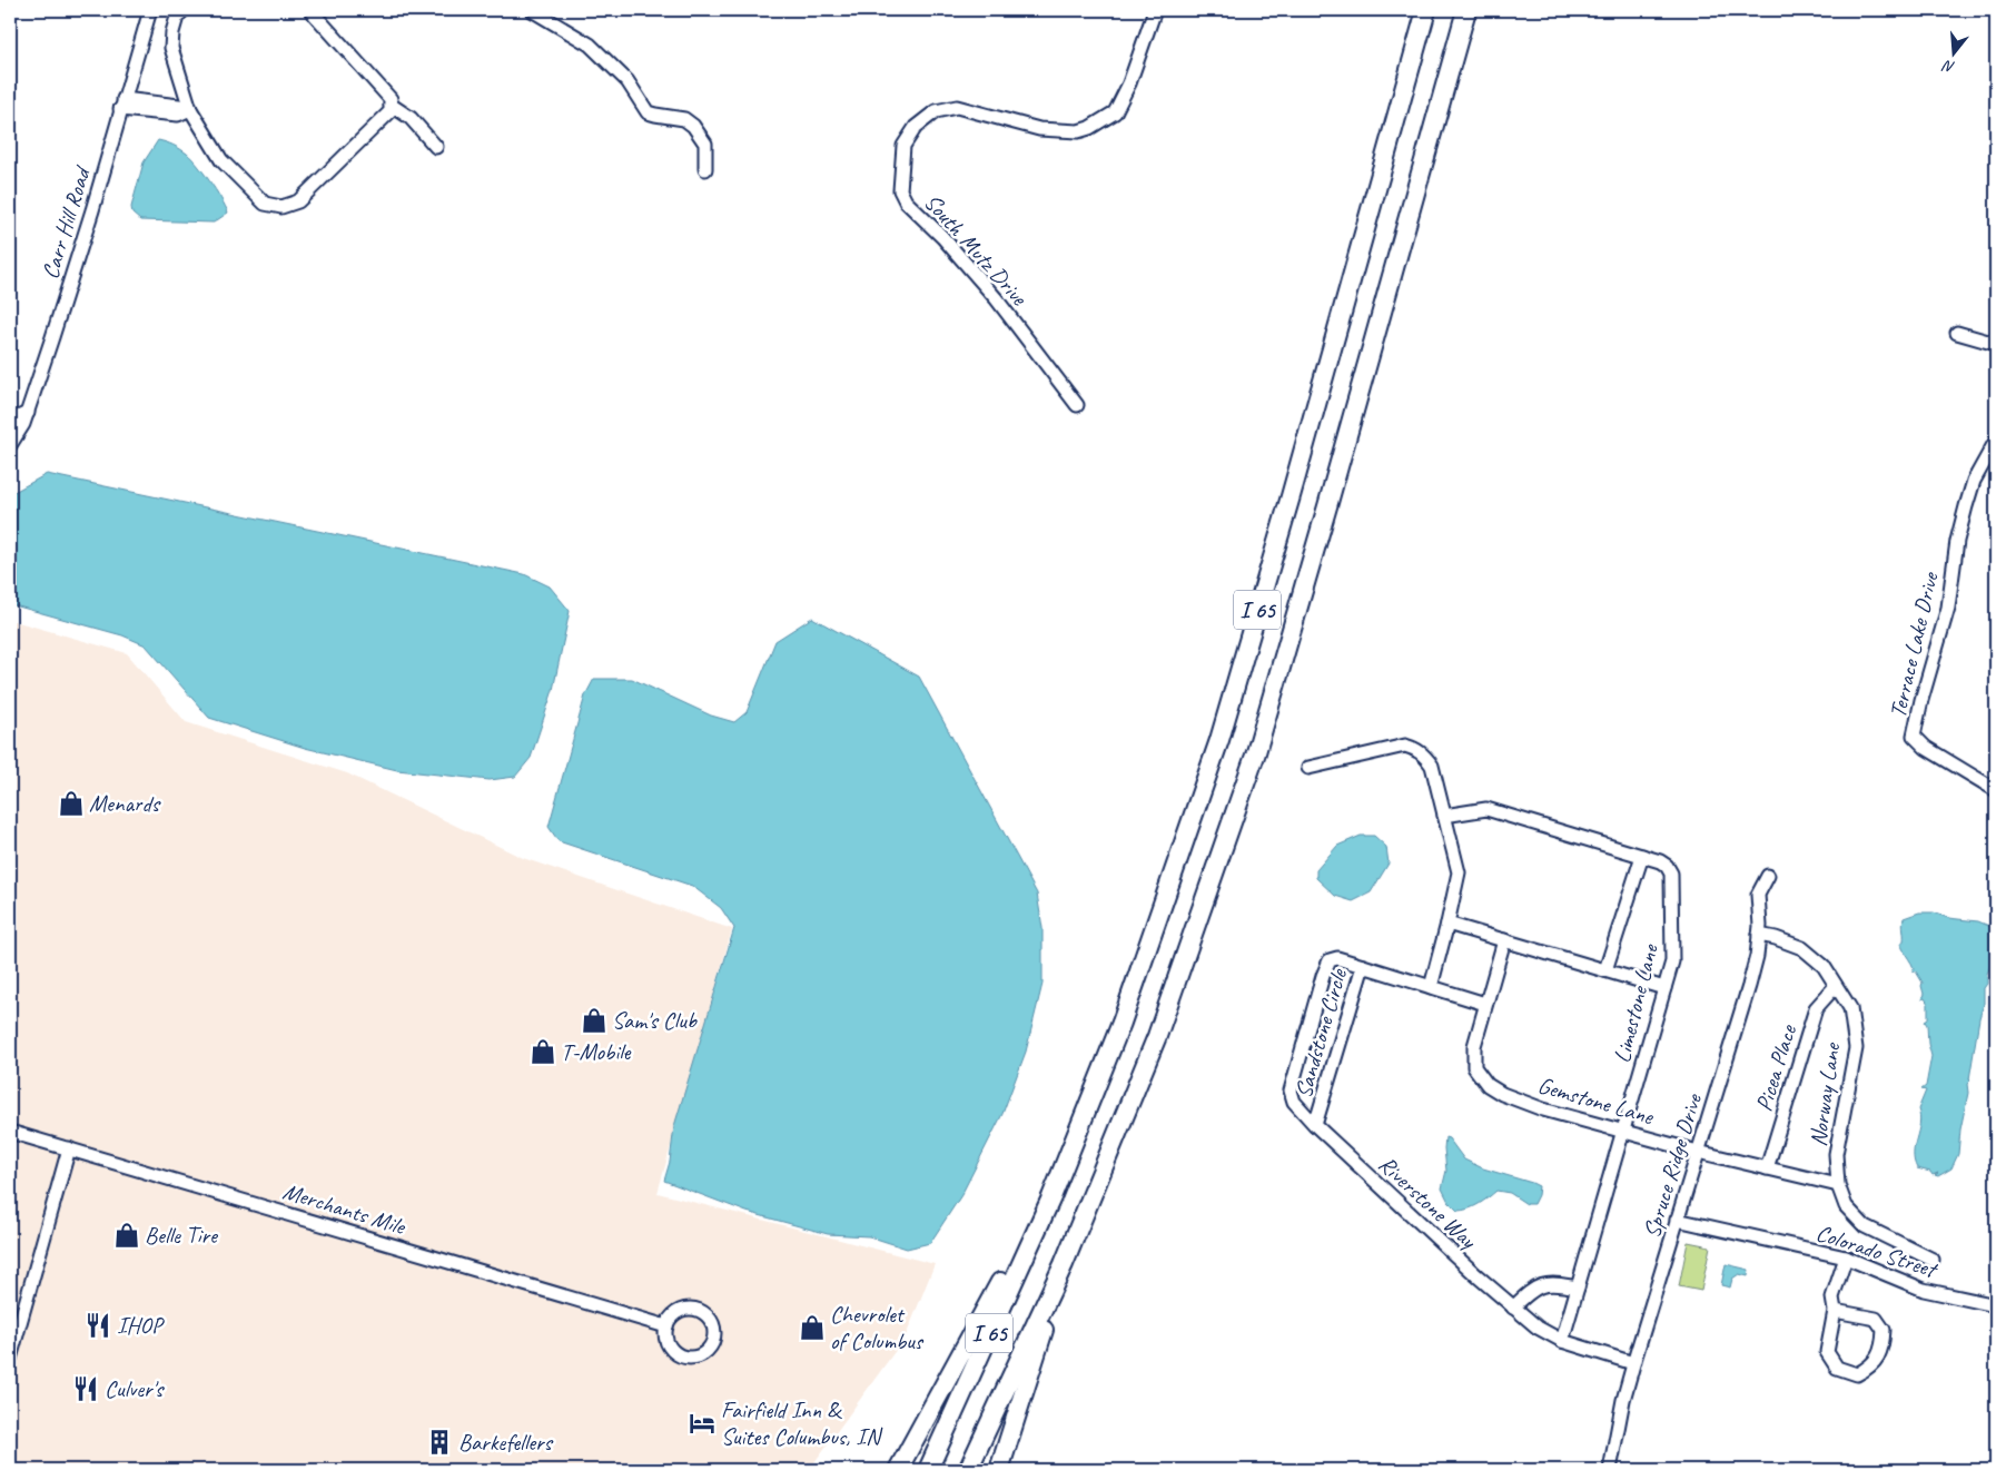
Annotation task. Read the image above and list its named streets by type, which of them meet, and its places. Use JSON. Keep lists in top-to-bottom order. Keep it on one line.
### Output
{"streets":{"highway":["I 65"],"street":["Carr Hill Road","South Mutz Drive","Terrace Lake Drive","Limestone Lane","Sandstone Circle","Picea Place","Norway Lane","Gemstone Lane","Spruce Ridge Drive","Riverstone Way","Merchants Mile","Colorado Street"]},"crossings":[["Limestone Lane","Gemstone Lane"],["Limestone Lane","Riverstone Way"],["Sandstone Circle","Riverstone Way"],["Picea Place","Norway Lane"],["Picea Place","Gemstone Lane"],["Norway Lane","Gemstone Lane"],["Norway Lane","Spruce Ridge Drive"],["Gemstone Lane","Spruce Ridge Drive"],["Spruce Ridge Drive","Riverstone Way"],["Spruce Ridge Drive","Colorado Street"]],"places":{"shop":["Menards","Sam's Club","T-Mobile","Belle Tire","Chevrolet of Columbus"],"restaurant":["IHOP","Culver's"],"hotel":["Fairfield Inn & Suites Columbus, IN"],"building":["Barkefellers"]},"north":"bottom"}
